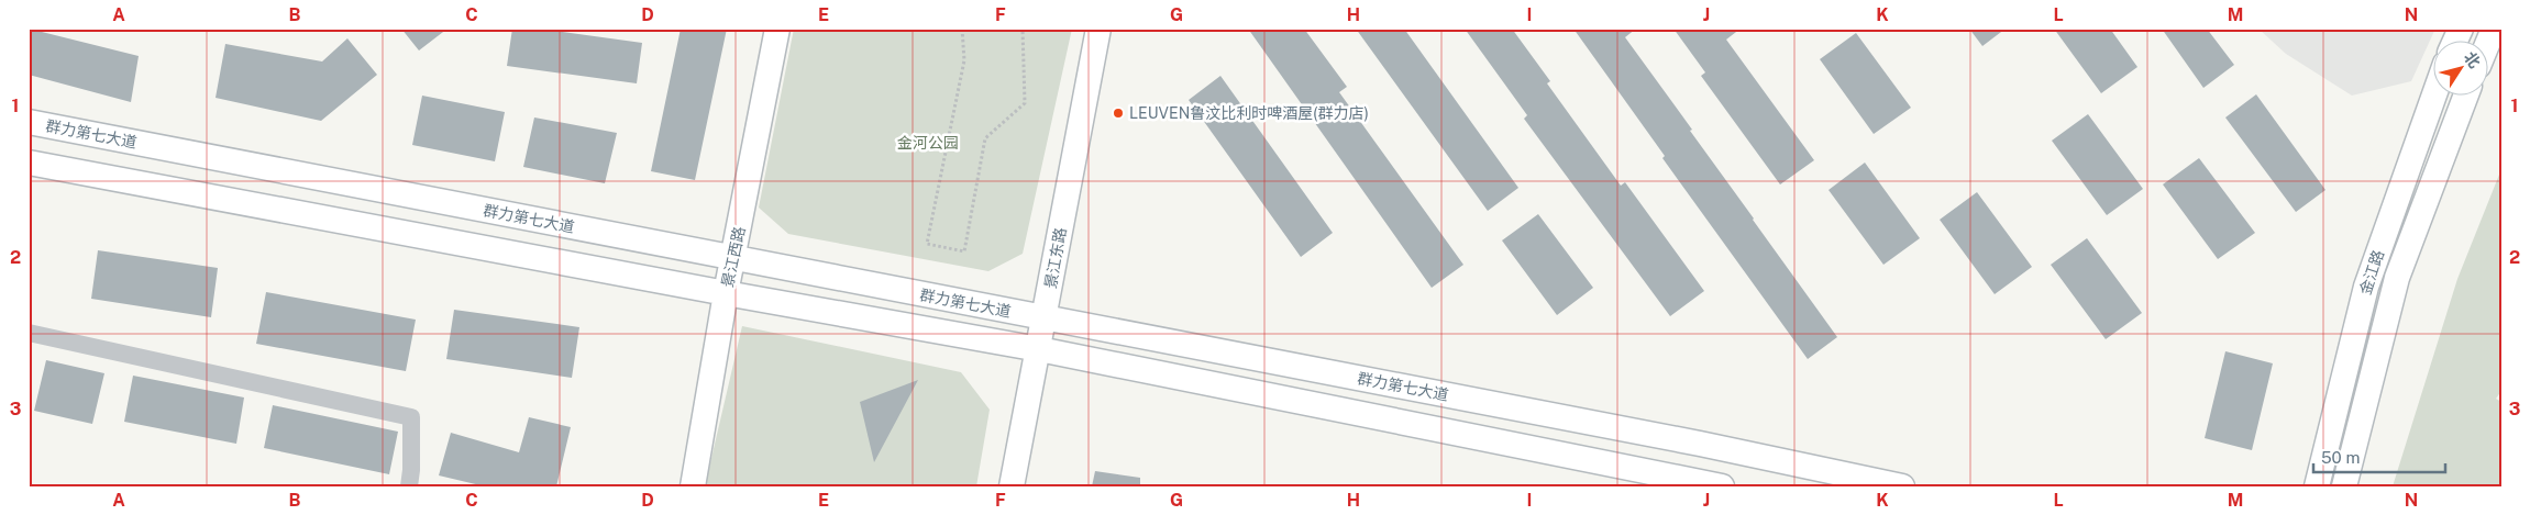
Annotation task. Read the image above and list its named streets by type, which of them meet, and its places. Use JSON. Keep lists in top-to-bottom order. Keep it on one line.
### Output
{"streets":{"main road":["群力第七大道","景江西路","景江东路","金江路"]},"crossings":[["群力第七大道","景江西路"],["群力第七大道","景江东路"]],"parks":["金河公园"],"places":["LEUVEN鲁汶比利时啤酒屋(群力店)"],"scale_bar":"50 m","north":"top right","grid":{"columns":["A","B","C","D","E","F","G","H","I","J","K","L","M","N"],"rows":["1","2","3"]}}
